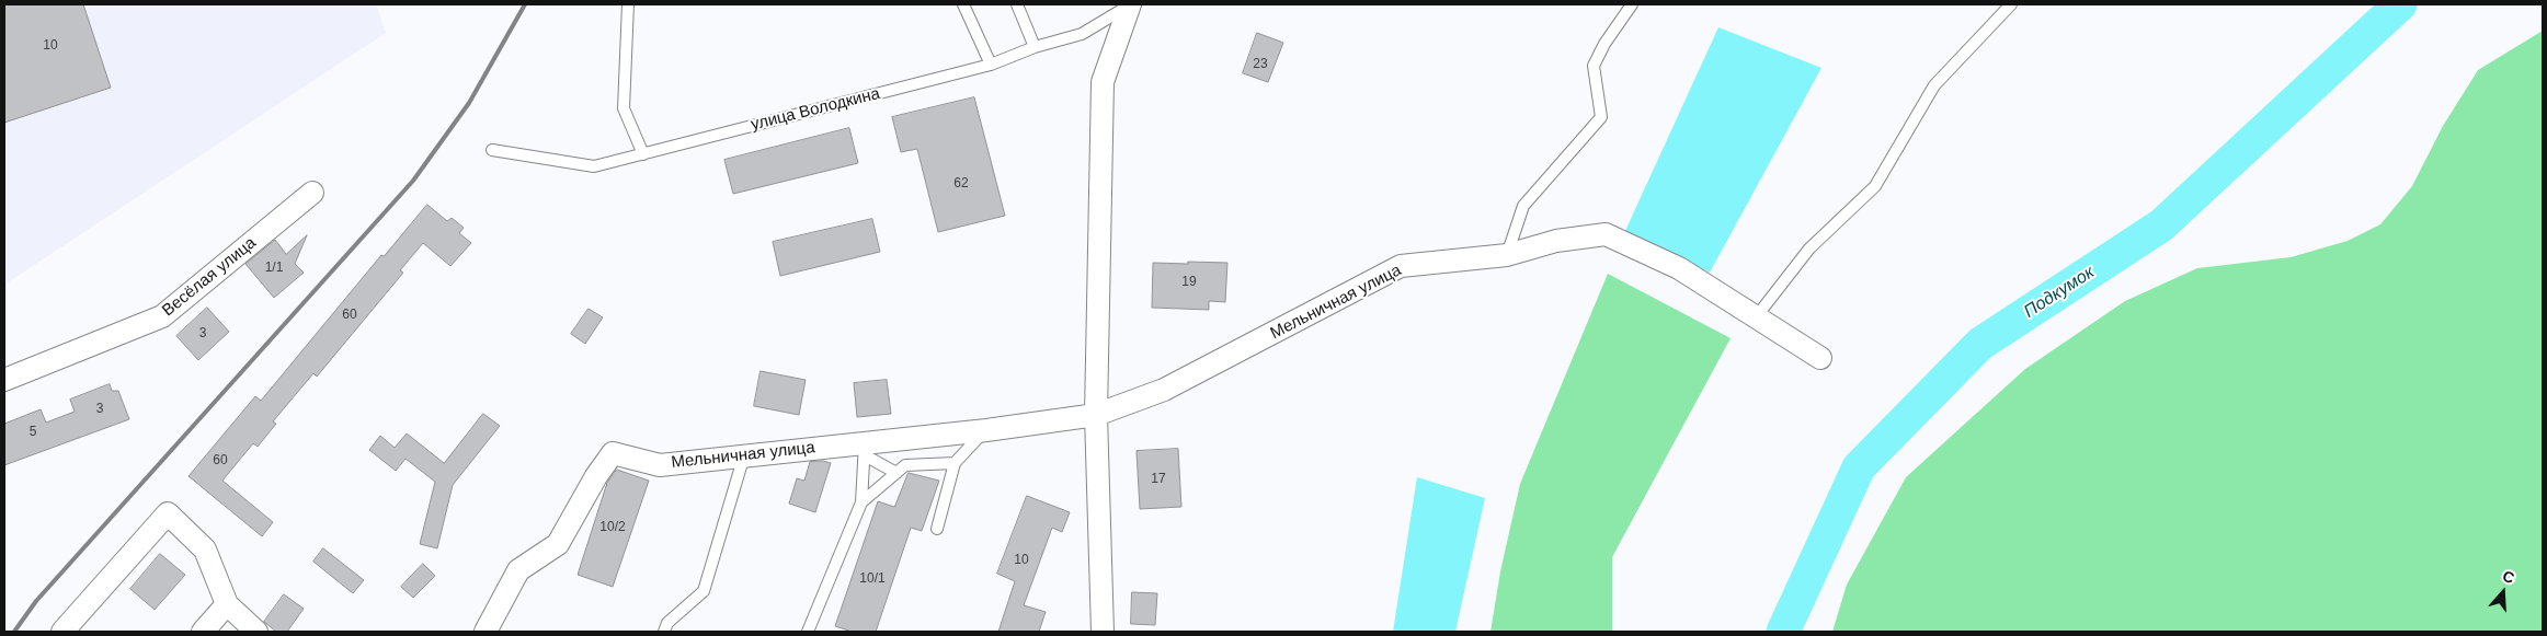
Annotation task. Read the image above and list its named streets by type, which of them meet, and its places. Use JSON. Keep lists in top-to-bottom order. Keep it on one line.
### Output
{"streets":{"street":["Весёлая улица","Мельничная улица"],"lane":["улица Володкина"]},"water":["Подкумок"],"house_numbers":["10","23","62","1/1","19","60","3","3","5","60","17","10/2","10","10/1"],"north":"top"}
